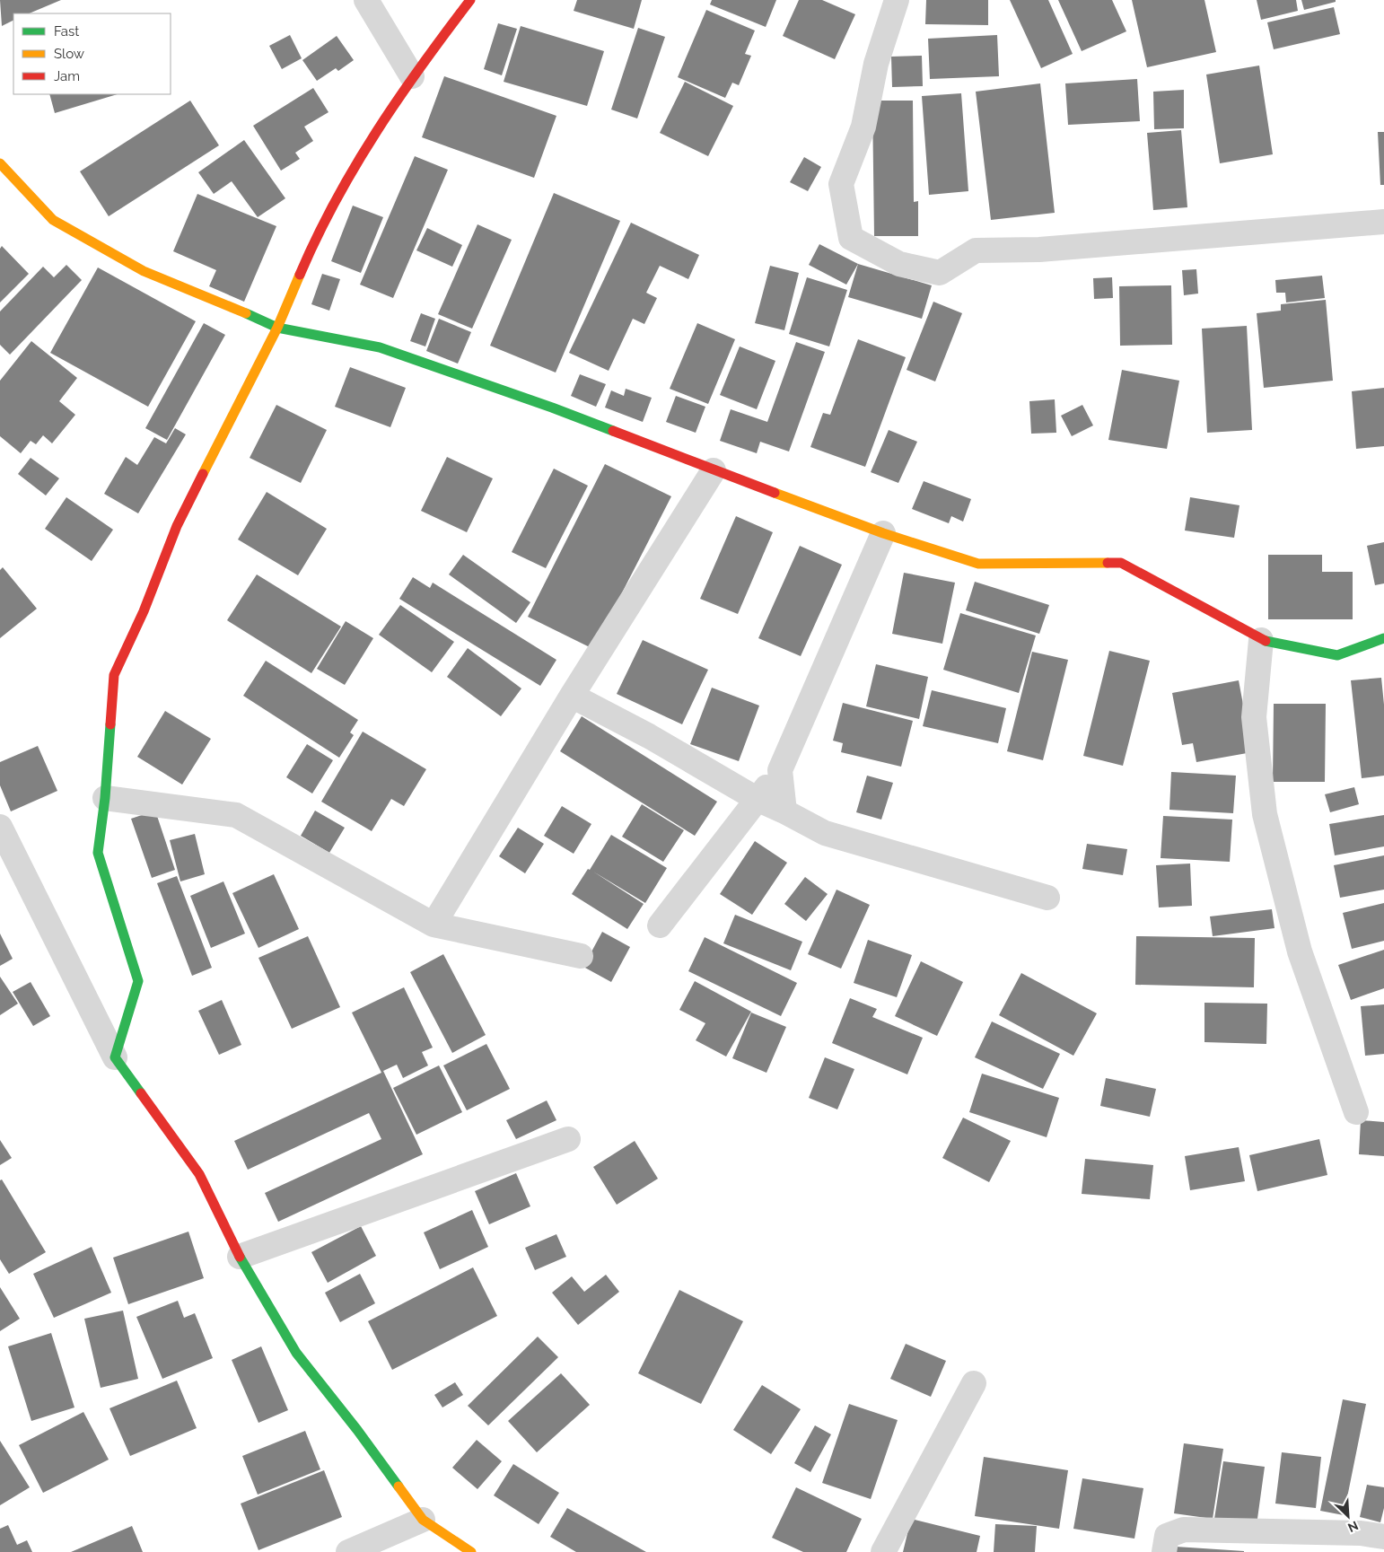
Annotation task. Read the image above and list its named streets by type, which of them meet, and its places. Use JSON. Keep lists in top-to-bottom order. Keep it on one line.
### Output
{"legend":["Fast","Slow","Jam"],"north":"bottom right"}
